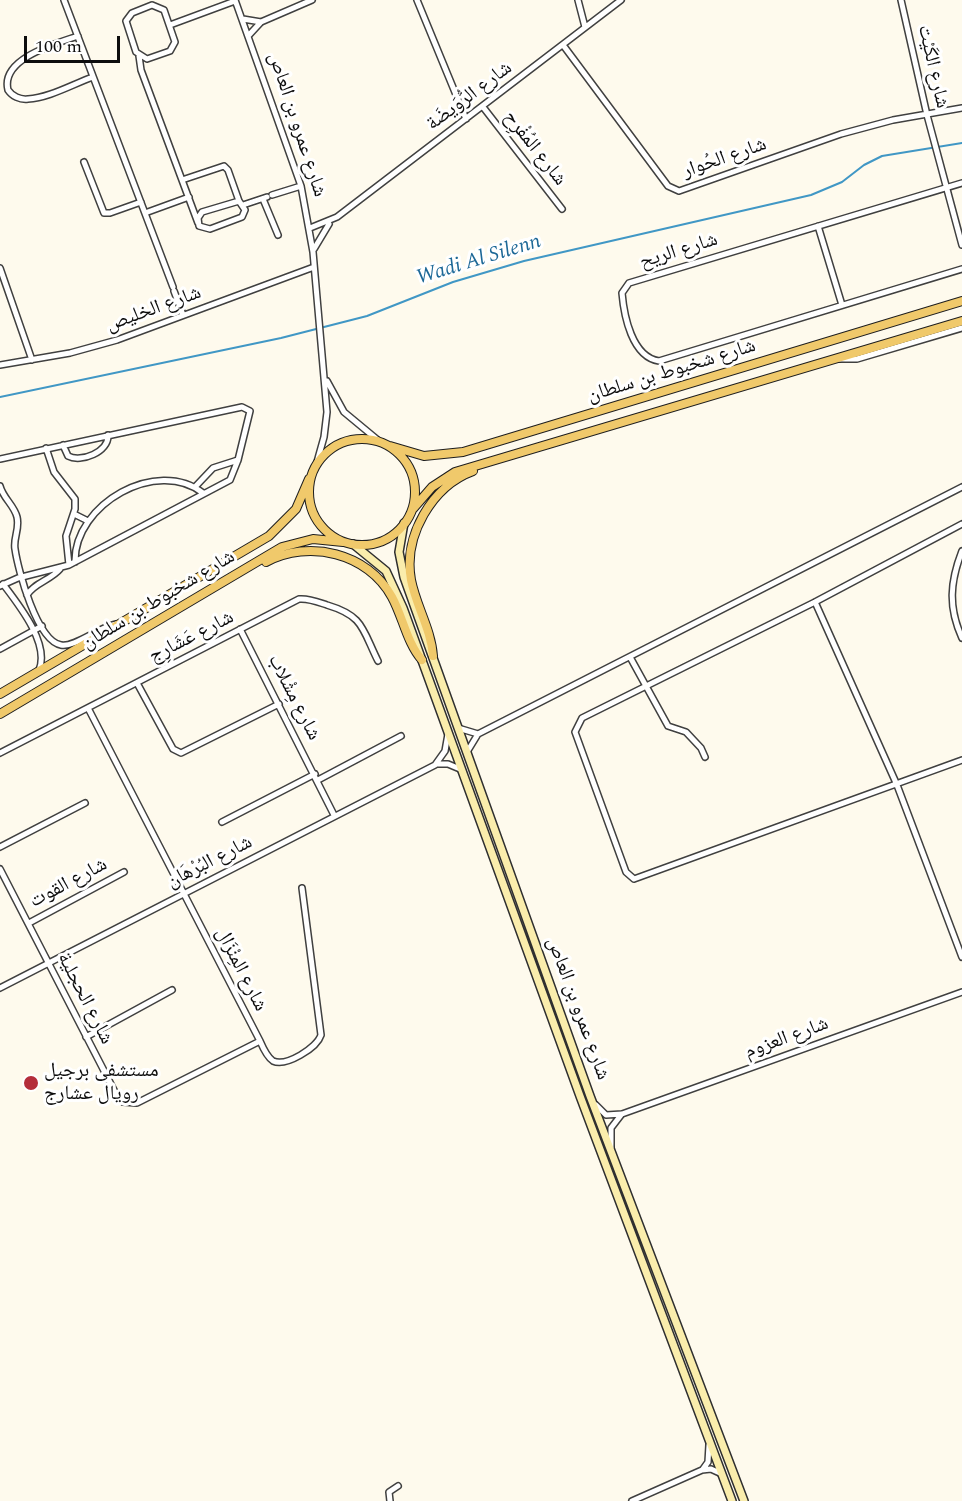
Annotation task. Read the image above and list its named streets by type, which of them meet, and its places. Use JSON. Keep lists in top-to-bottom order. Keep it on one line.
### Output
{"streets":{"main road":["شارع عمرو بن العاص","شارع شخبوط بن سلطان"],"street":["شارع الكَيْت","شارع الرُّوَيضَة","شارع المُفْرِح","شارع الحُوار","شارع الريح","شارع الخليص","شارع عَشَارِج","شارع مِشْلاب","شارع البُرْهَان","شارع القوت","شارع المِنْزَال","شارع الحجلية","شارع العزوم"]},"crossings":[["شارع الكَيْت","شارع الحُوار"],["شارع الكَيْت","شارع الريح"],["شارع الرُّوَيضَة","شارع عمرو بن العاص"],["شارع الرُّوَيضَة","شارع المُفْرِح"],["شارع الرُّوَيضَة","شارع الحُوار"],["شارع عمرو بن العاص","شارع الخليص"],["شارع عمرو بن العاص","شارع شخبوط بن سلطان"],["شارع عَشَارِج","شارع مِشْلاب"],["شارع عَشَارِج","شارع المِنْزَال"],["شارع مِشْلاب","شارع البُرْهَان"],["شارع البُرْهَان","شارع المِنْزَال"],["شارع البُرْهَان","شارع الحجلية"],["شارع القوت","شارع الحجلية"],["شارع المِنْزَال","شارع الحجلية"]],"water":["Wadi Al Silenn"],"places":["مستشفى برجيل رويال عشارج"],"scale_bar":"100 m"}
